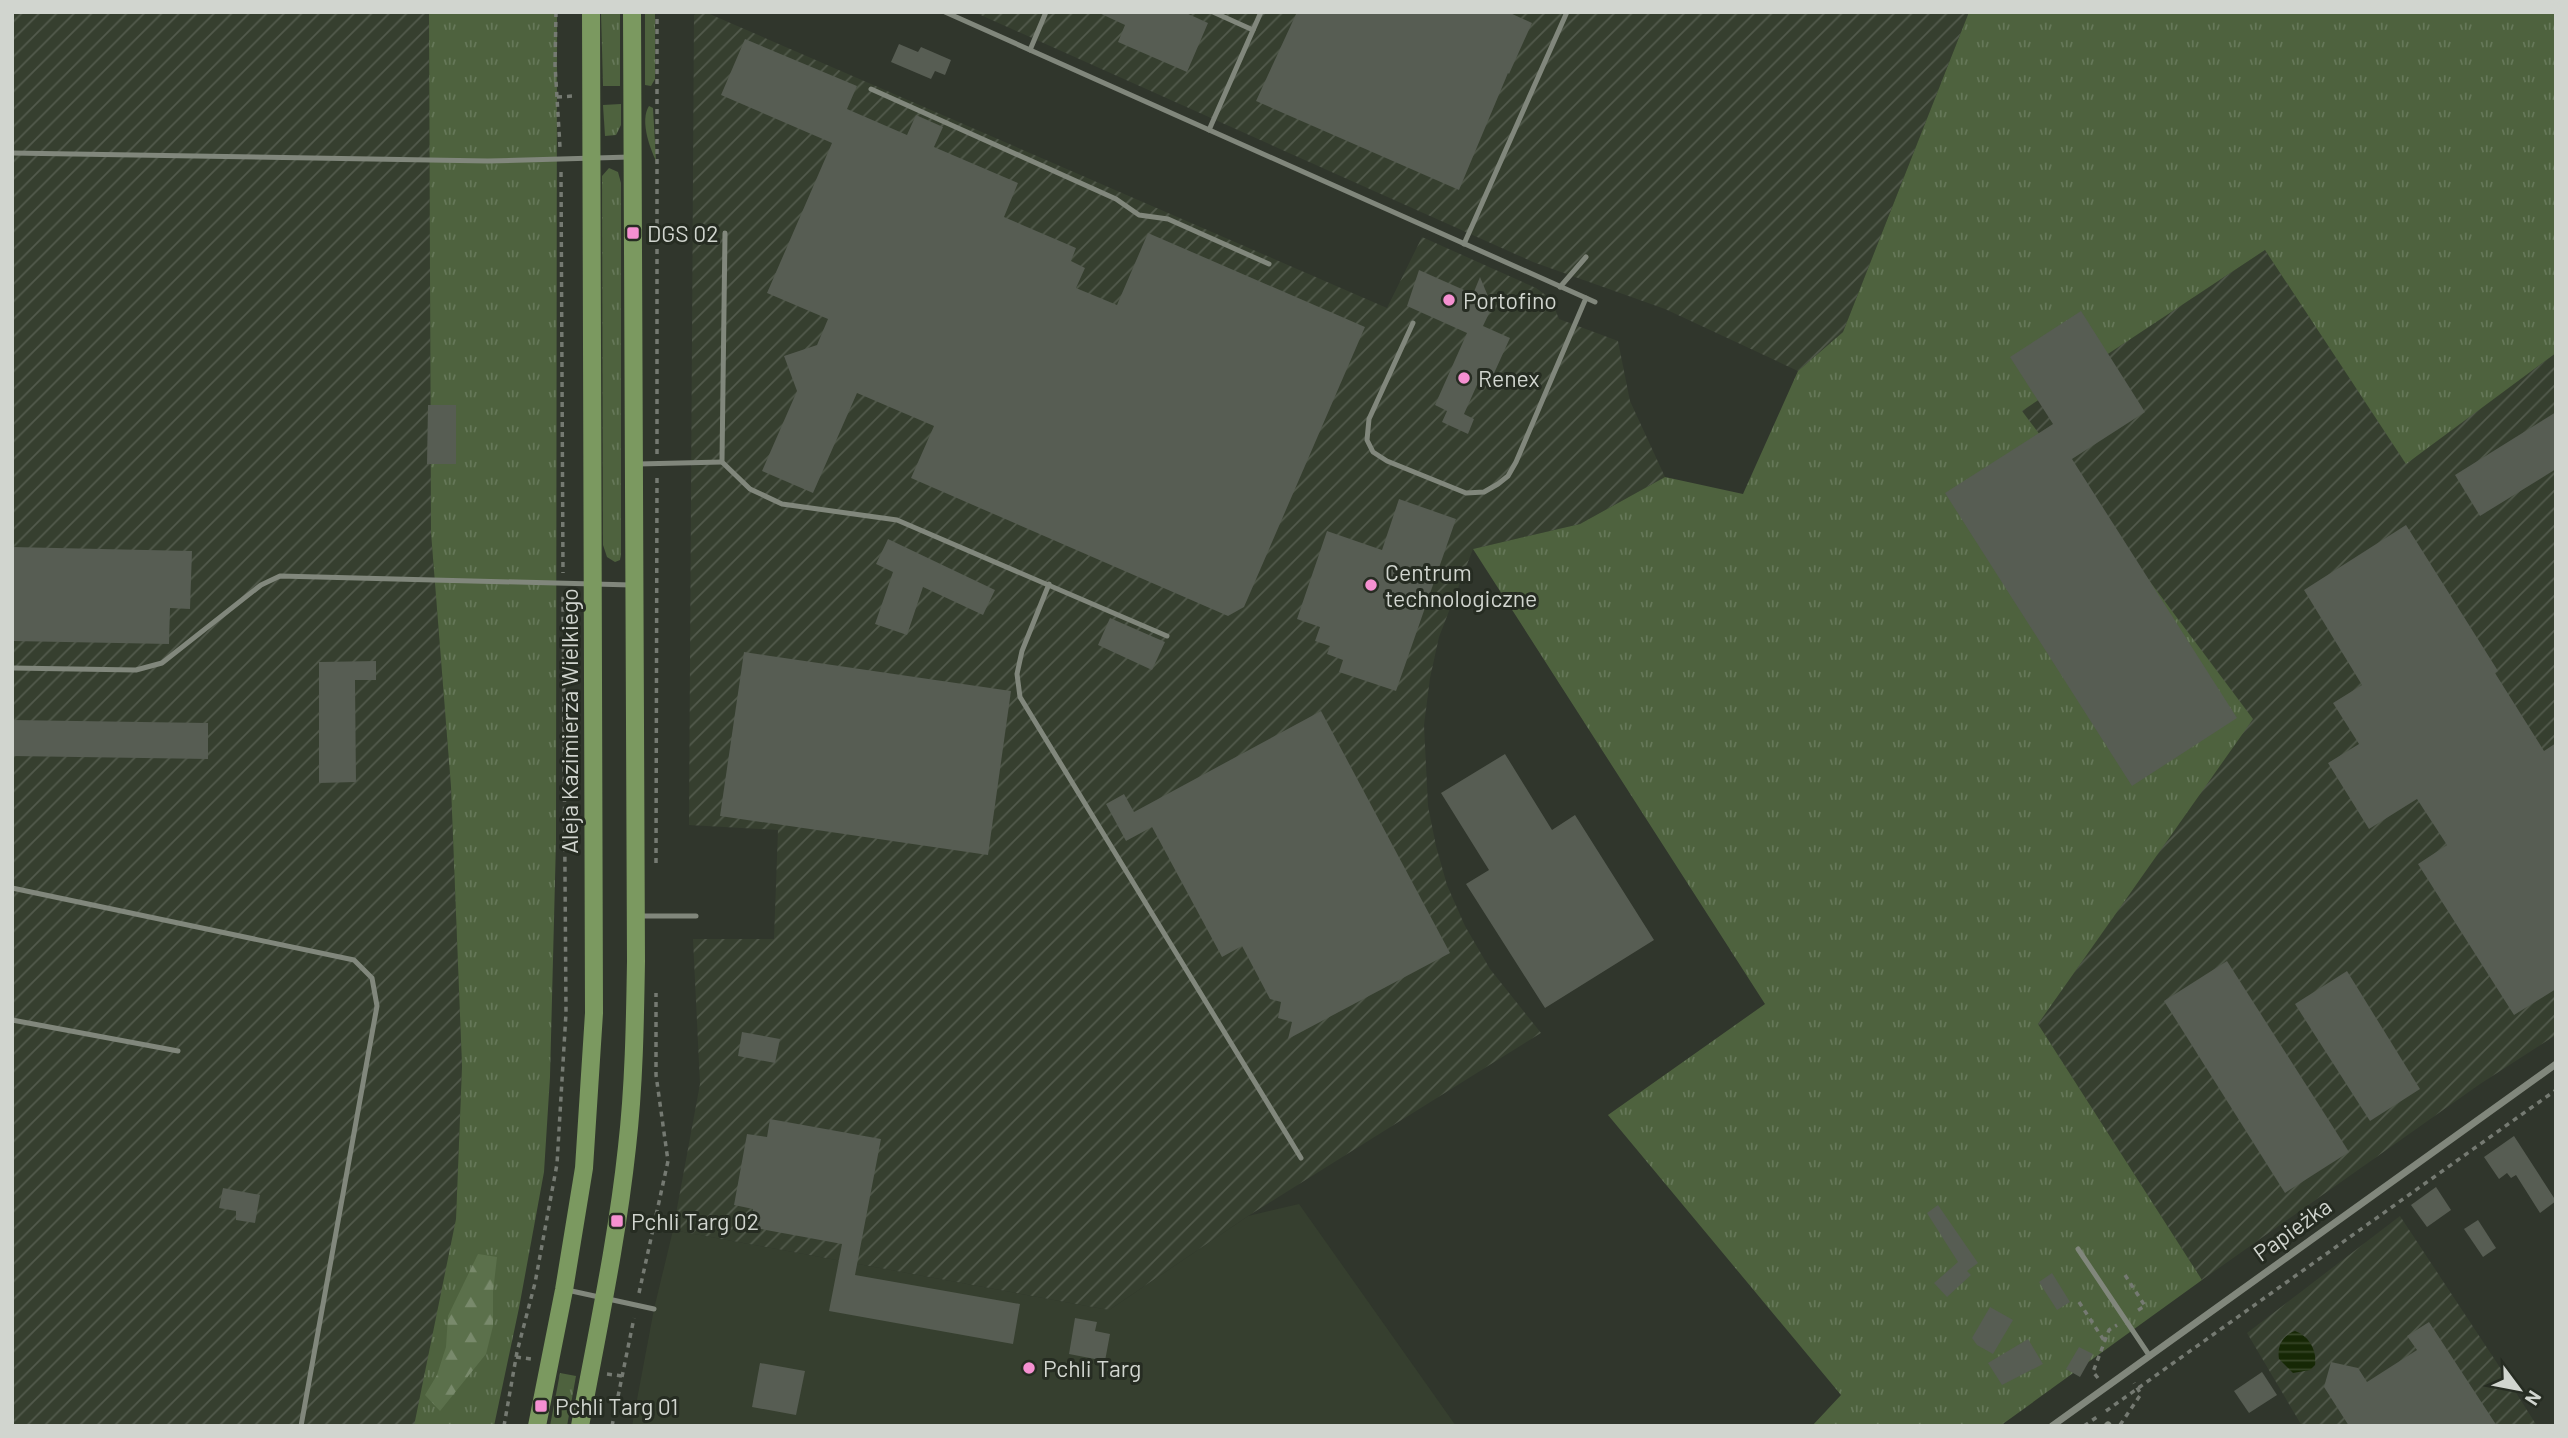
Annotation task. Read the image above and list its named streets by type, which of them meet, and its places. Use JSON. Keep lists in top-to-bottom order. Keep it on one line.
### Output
{"streets":{"main road":["Aleja Kazimierza Wielkiego"],"street":["Papieżka"]},"places":{"transit":["DGS 02","Pchli Targ 02","Pchli Targ 01"],"other":["Portofino","Renex","Centrum technologiczne","Pchli Targ"]},"north":"bottom right"}
